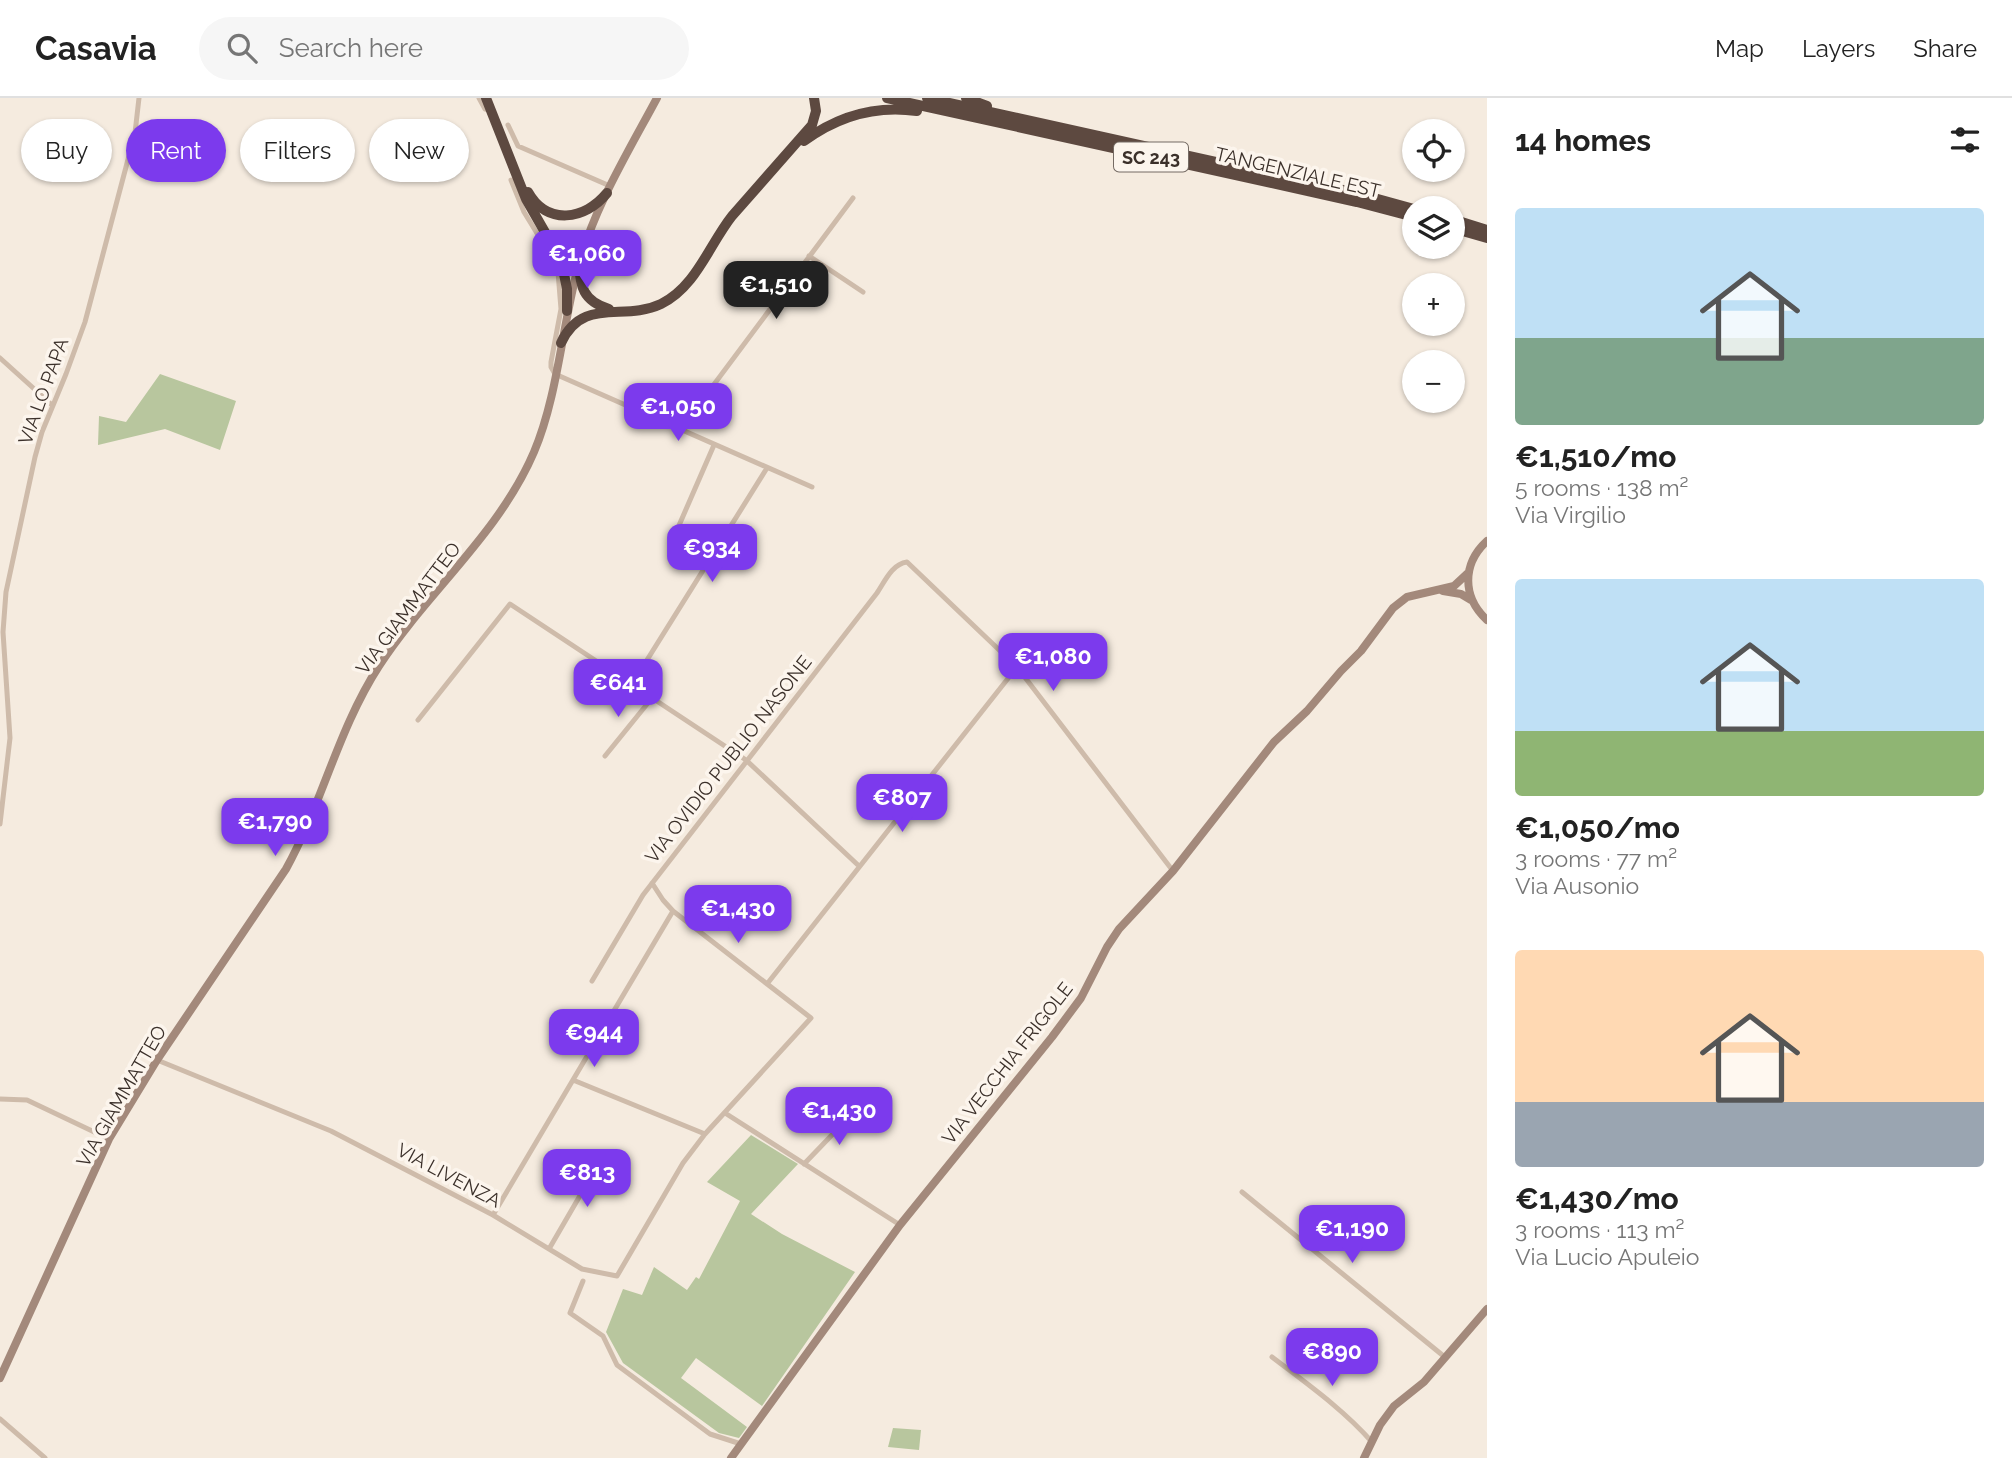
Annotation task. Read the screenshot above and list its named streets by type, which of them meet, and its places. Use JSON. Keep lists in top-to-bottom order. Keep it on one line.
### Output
{"streets":{"highway":["SC 243","TANGENZIALE EST"],"street":["VIA LO PAPA","VIA GIAMMATTEO","VIA OVIDIO PUBLIO NASONE","VIA VECCHIA FRIGOLE","VIA LIVENZA"]},"crossings":[["VIA GIAMMATTEO","VIA LIVENZA"]],"page":{"header":"Casavia","search":"Search here","nav":["Map","Layers","Share"],"heading":"14 homes","map_buttons":["+","−"],"chip":["Buy","Rent","Filters","New"],"list":[{"name":"€1,510/mo","note":"5 rooms · 138 m² · Via Virgilio"},{"name":"€1,050/mo","note":"3 rooms · 77 m² · Via Ausonio"},{"name":"€1,430/mo","note":"3 rooms · 113 m² · Via Lucio Apuleio"}],"price":["€1,060","€1,510","€1,050","€934","€1,080","€641","€807","€1,790","€1,430","€944","€1,430","€813","€1,190","€890"]}}
